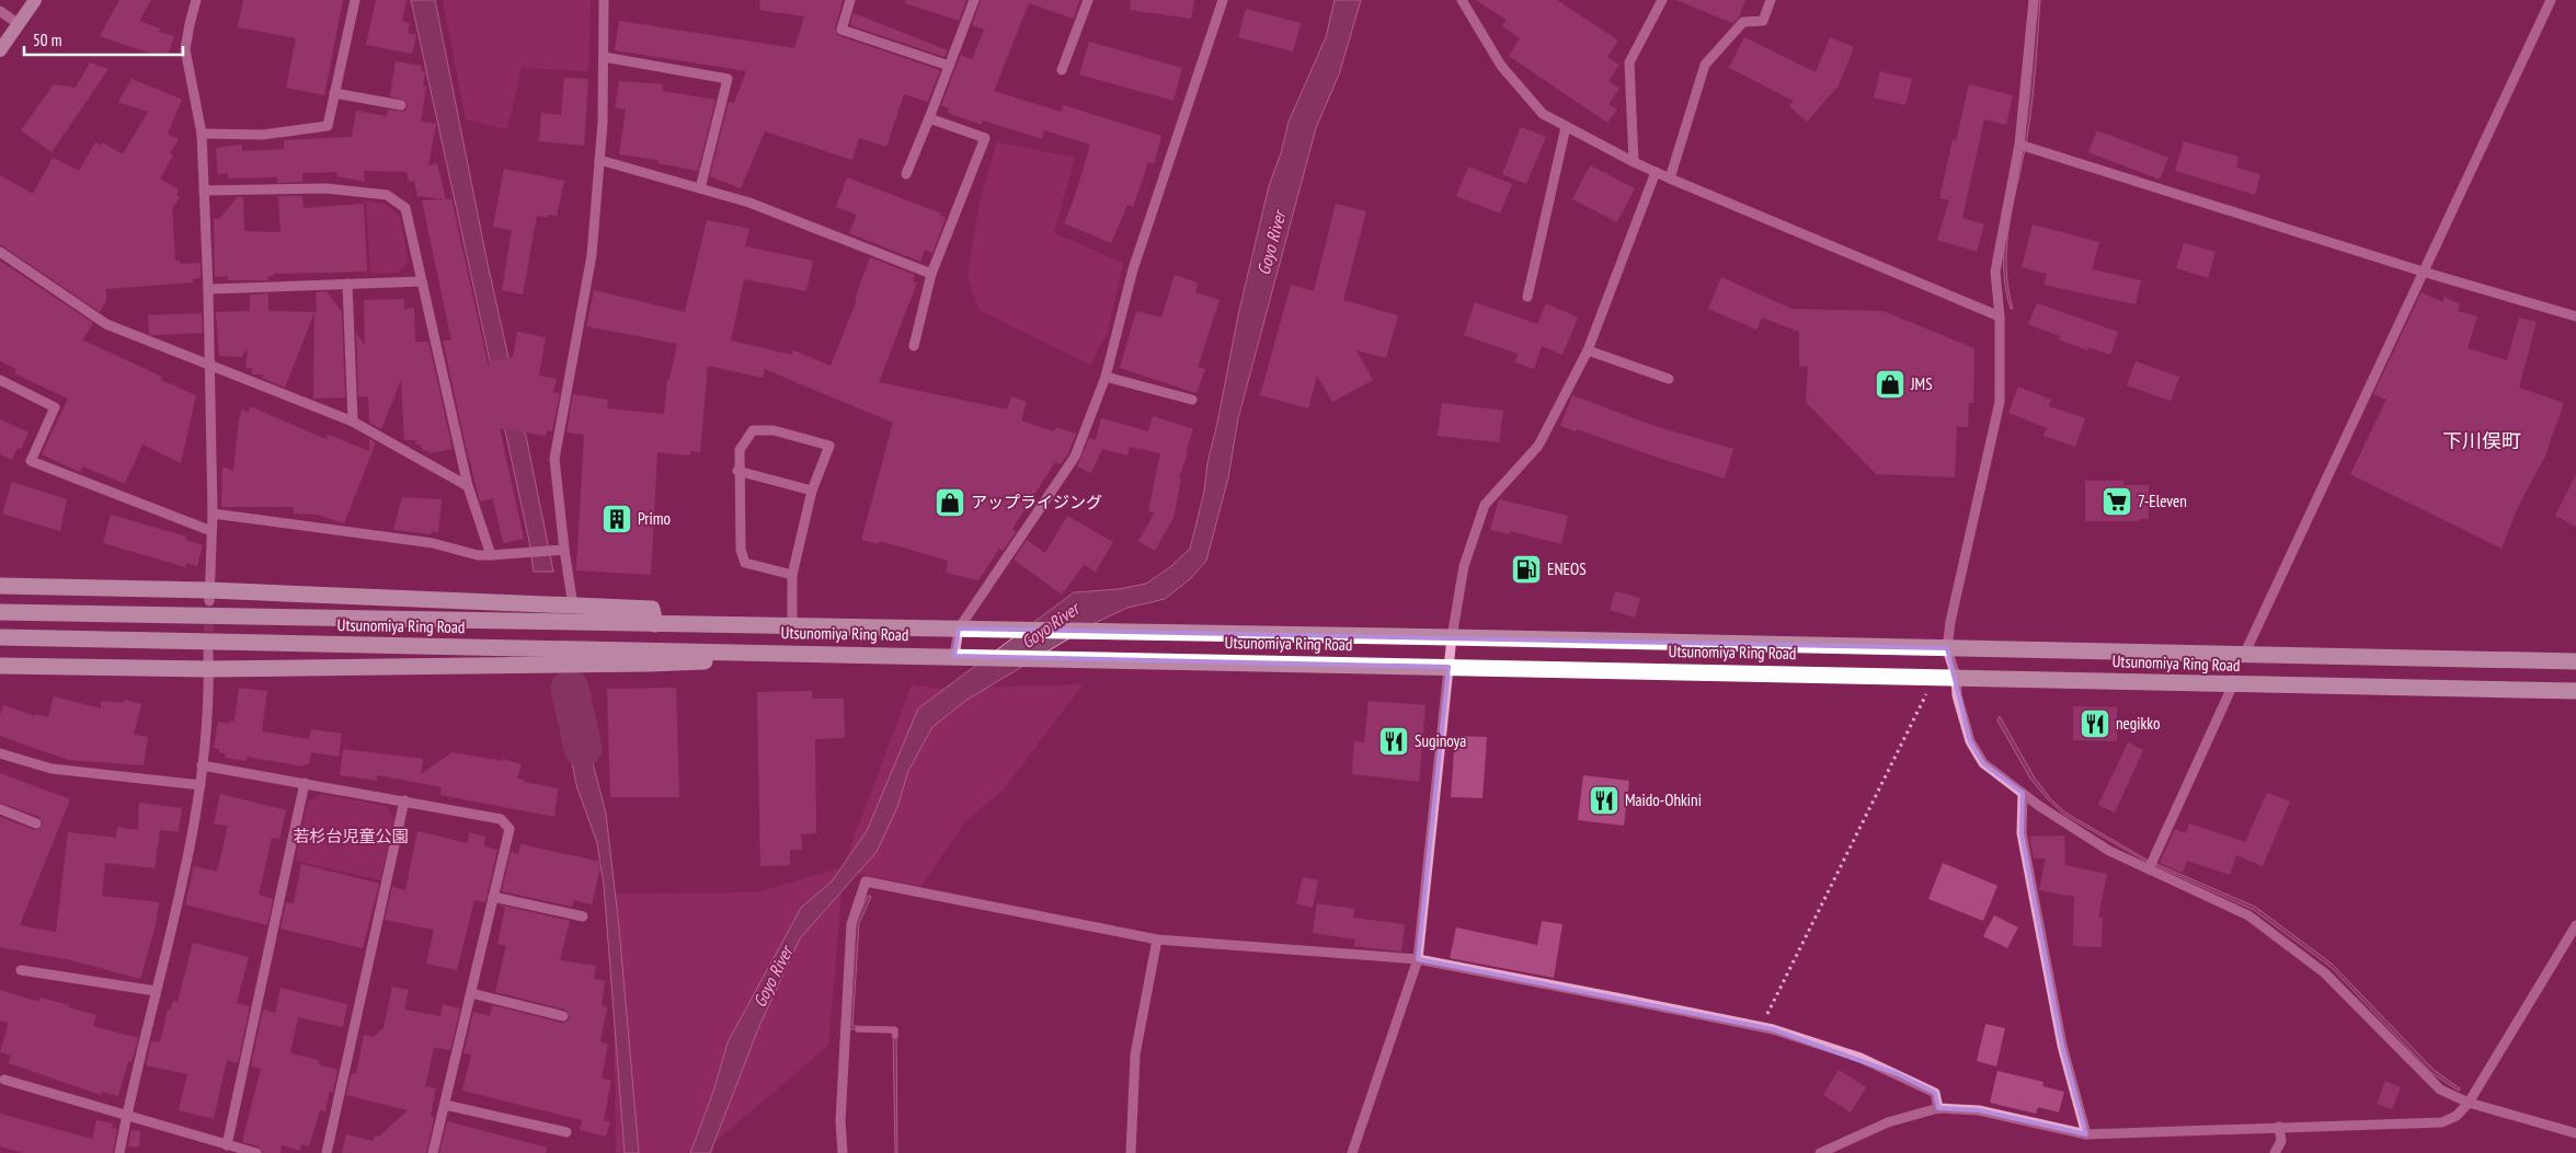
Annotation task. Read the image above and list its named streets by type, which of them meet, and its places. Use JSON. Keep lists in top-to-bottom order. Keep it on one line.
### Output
{"streets":{"highway":["Utsunomiya Ring Road"]},"districts":["下川俣町"],"water":["Goyo River"],"parks":["若杉台児童公園"],"places":{"shop":["JMS","アップライジング"],"supermarket":["7-Eleven"],"building":["Primo"],"fuel station":["ENEOS"],"restaurant":["negikko","Suginoya","Maido-Ohkini"]},"scale_bar":"50 m"}
